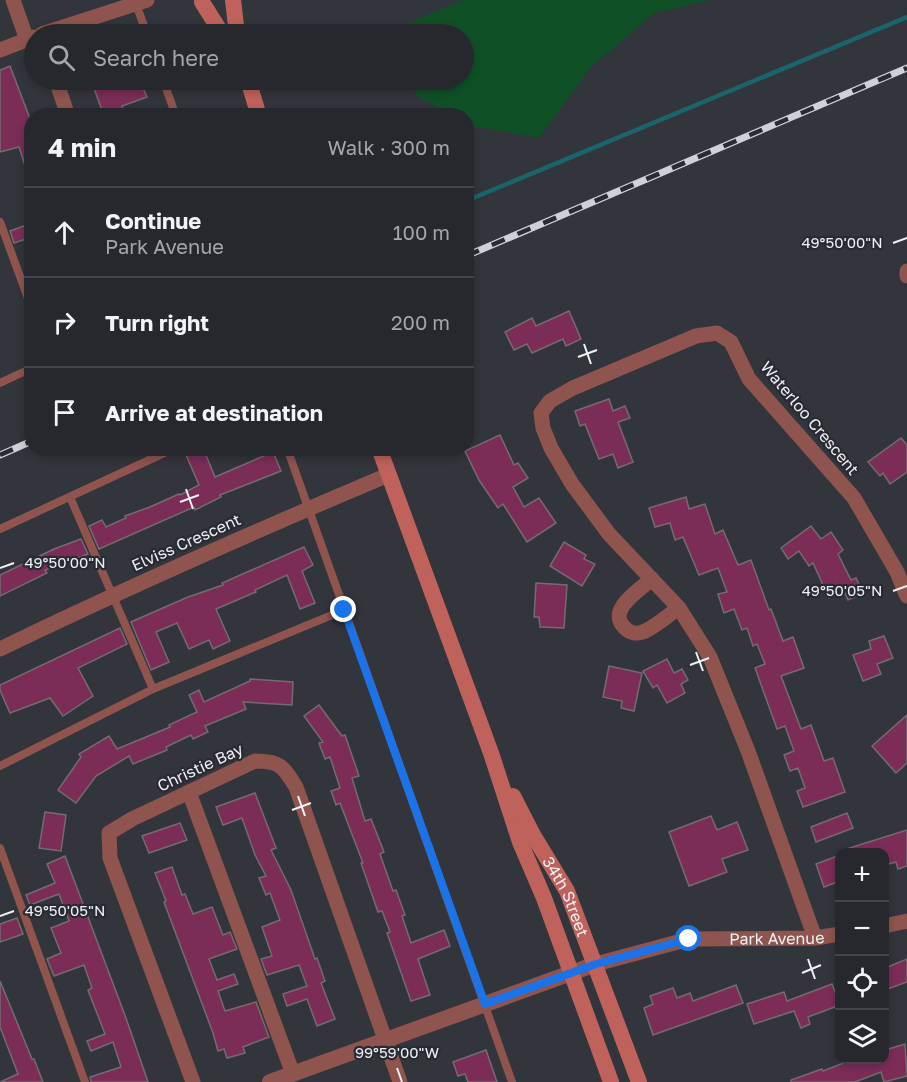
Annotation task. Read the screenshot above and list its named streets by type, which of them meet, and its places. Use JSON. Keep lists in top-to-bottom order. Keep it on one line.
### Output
{"streets":{"main road":["34th Street"],"street":["Waterloo Crescent","Elviss Crescent","Christie Bay","Park Avenue"]},"crossings":[["Waterloo Crescent","Park Avenue"],["Elviss Crescent","34th Street"],["Christie Bay","Park Avenue"],["34th Street","Park Avenue"]],"page":{"search":"Search here","heading":["4 min","Walk · 300 m"],"list":[["Continue","Park Avenue","100 m"],["Turn right","200 m"],"Arrive at destination"],"map_buttons":["+","−"]},"coordinates":["49°50'00\"N","49°50'05\"N","99°59'00\"W"]}
